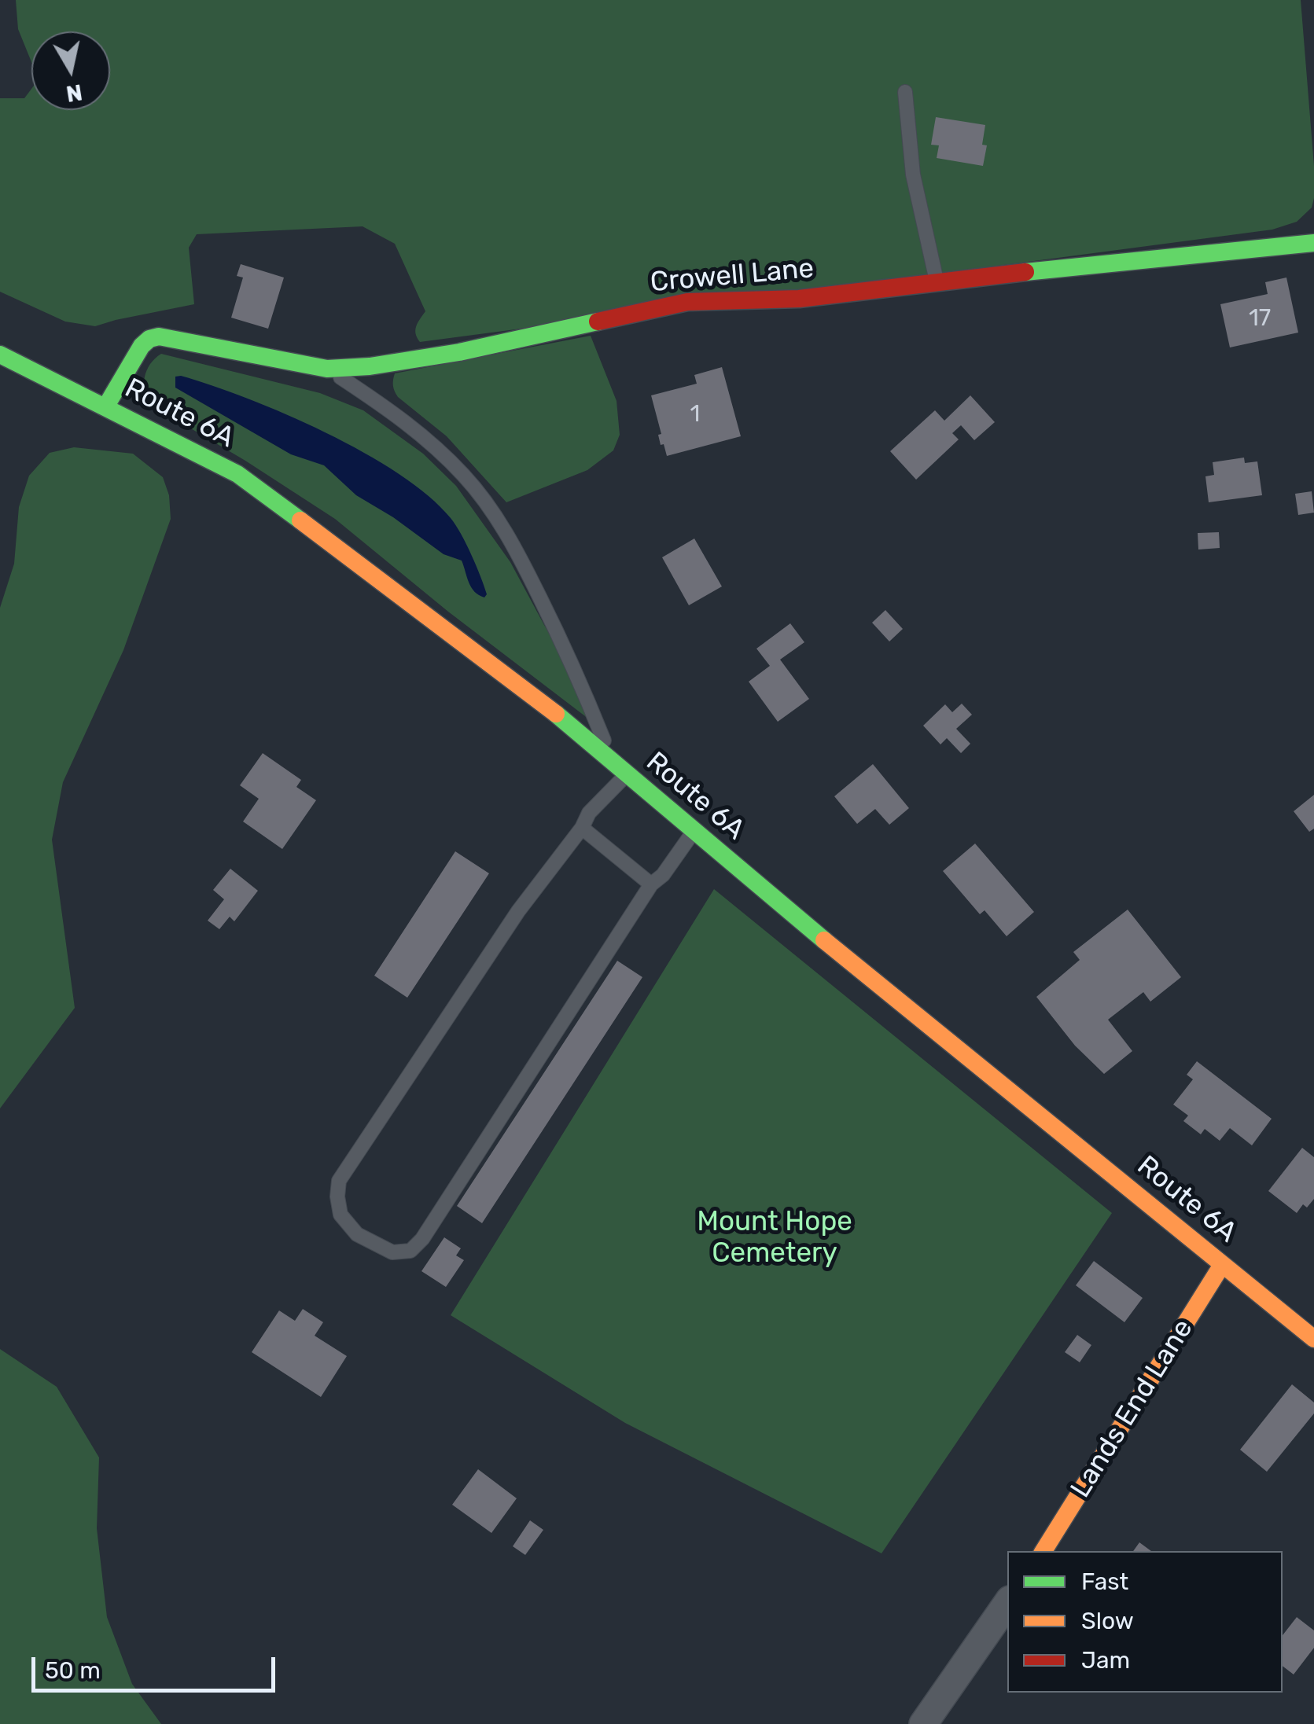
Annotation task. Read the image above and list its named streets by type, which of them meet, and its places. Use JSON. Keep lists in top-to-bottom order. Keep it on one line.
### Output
{"streets":{"main road":["Crowell Lane","Route 6A","Lands End Lane"]},"crossings":[["Crowell Lane","Route 6A"],["Route 6A","Lands End Lane"]],"parks":["Mount Hope Cemetery"],"house_numbers":["17","1"],"legend":["Fast","Slow","Jam"],"scale_bar":"50 m","north":"bottom"}
